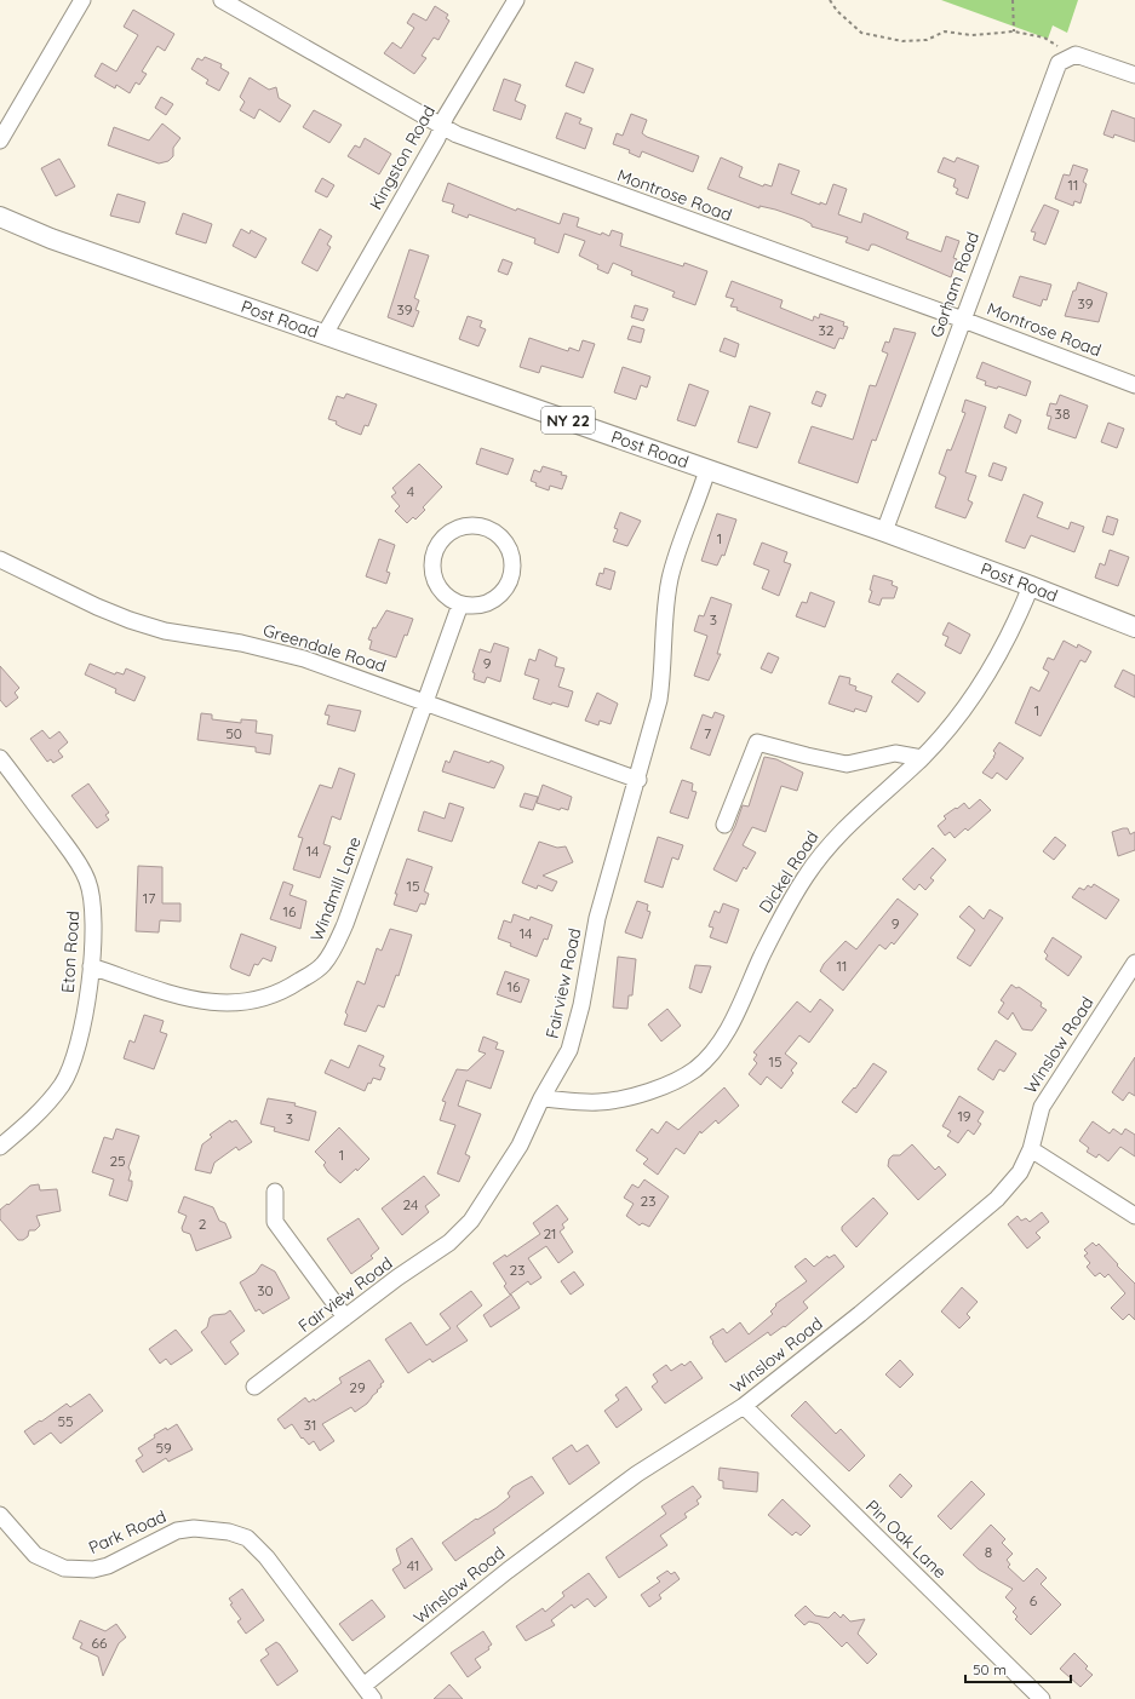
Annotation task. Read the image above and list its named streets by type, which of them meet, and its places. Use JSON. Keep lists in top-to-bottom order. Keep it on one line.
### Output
{"streets":{"main road":["Post Road","NY 22"],"street":["Kingston Road","Montrose Road","Gorham Road","Greendale Road","Dickel Road","Windmill Lane","Eton Road","Fairview Road","Winslow Road","Park Road","Pin Oak Lane"]},"crossings":[["Kingston Road","Montrose Road"],["Kingston Road","Post Road"],["Montrose Road","Gorham Road"],["Gorham Road","Post Road"],["Post Road","Dickel Road"],["Post Road","Fairview Road"],["Greendale Road","Windmill Lane"],["Greendale Road","Fairview Road"],["Dickel Road","Fairview Road"],["Windmill Lane","Eton Road"],["Winslow Road","Park Road"],["Winslow Road","Pin Oak Lane"]],"house_numbers":["11","39","39","32","38","4","1","3","9","1","50","7","14","15","17","16","9","14","11","16","15","19","3","1","25","23","24","2","21","23","30","29","55","31","59","8","41","6","66"],"scale_bar":"50 m"}
